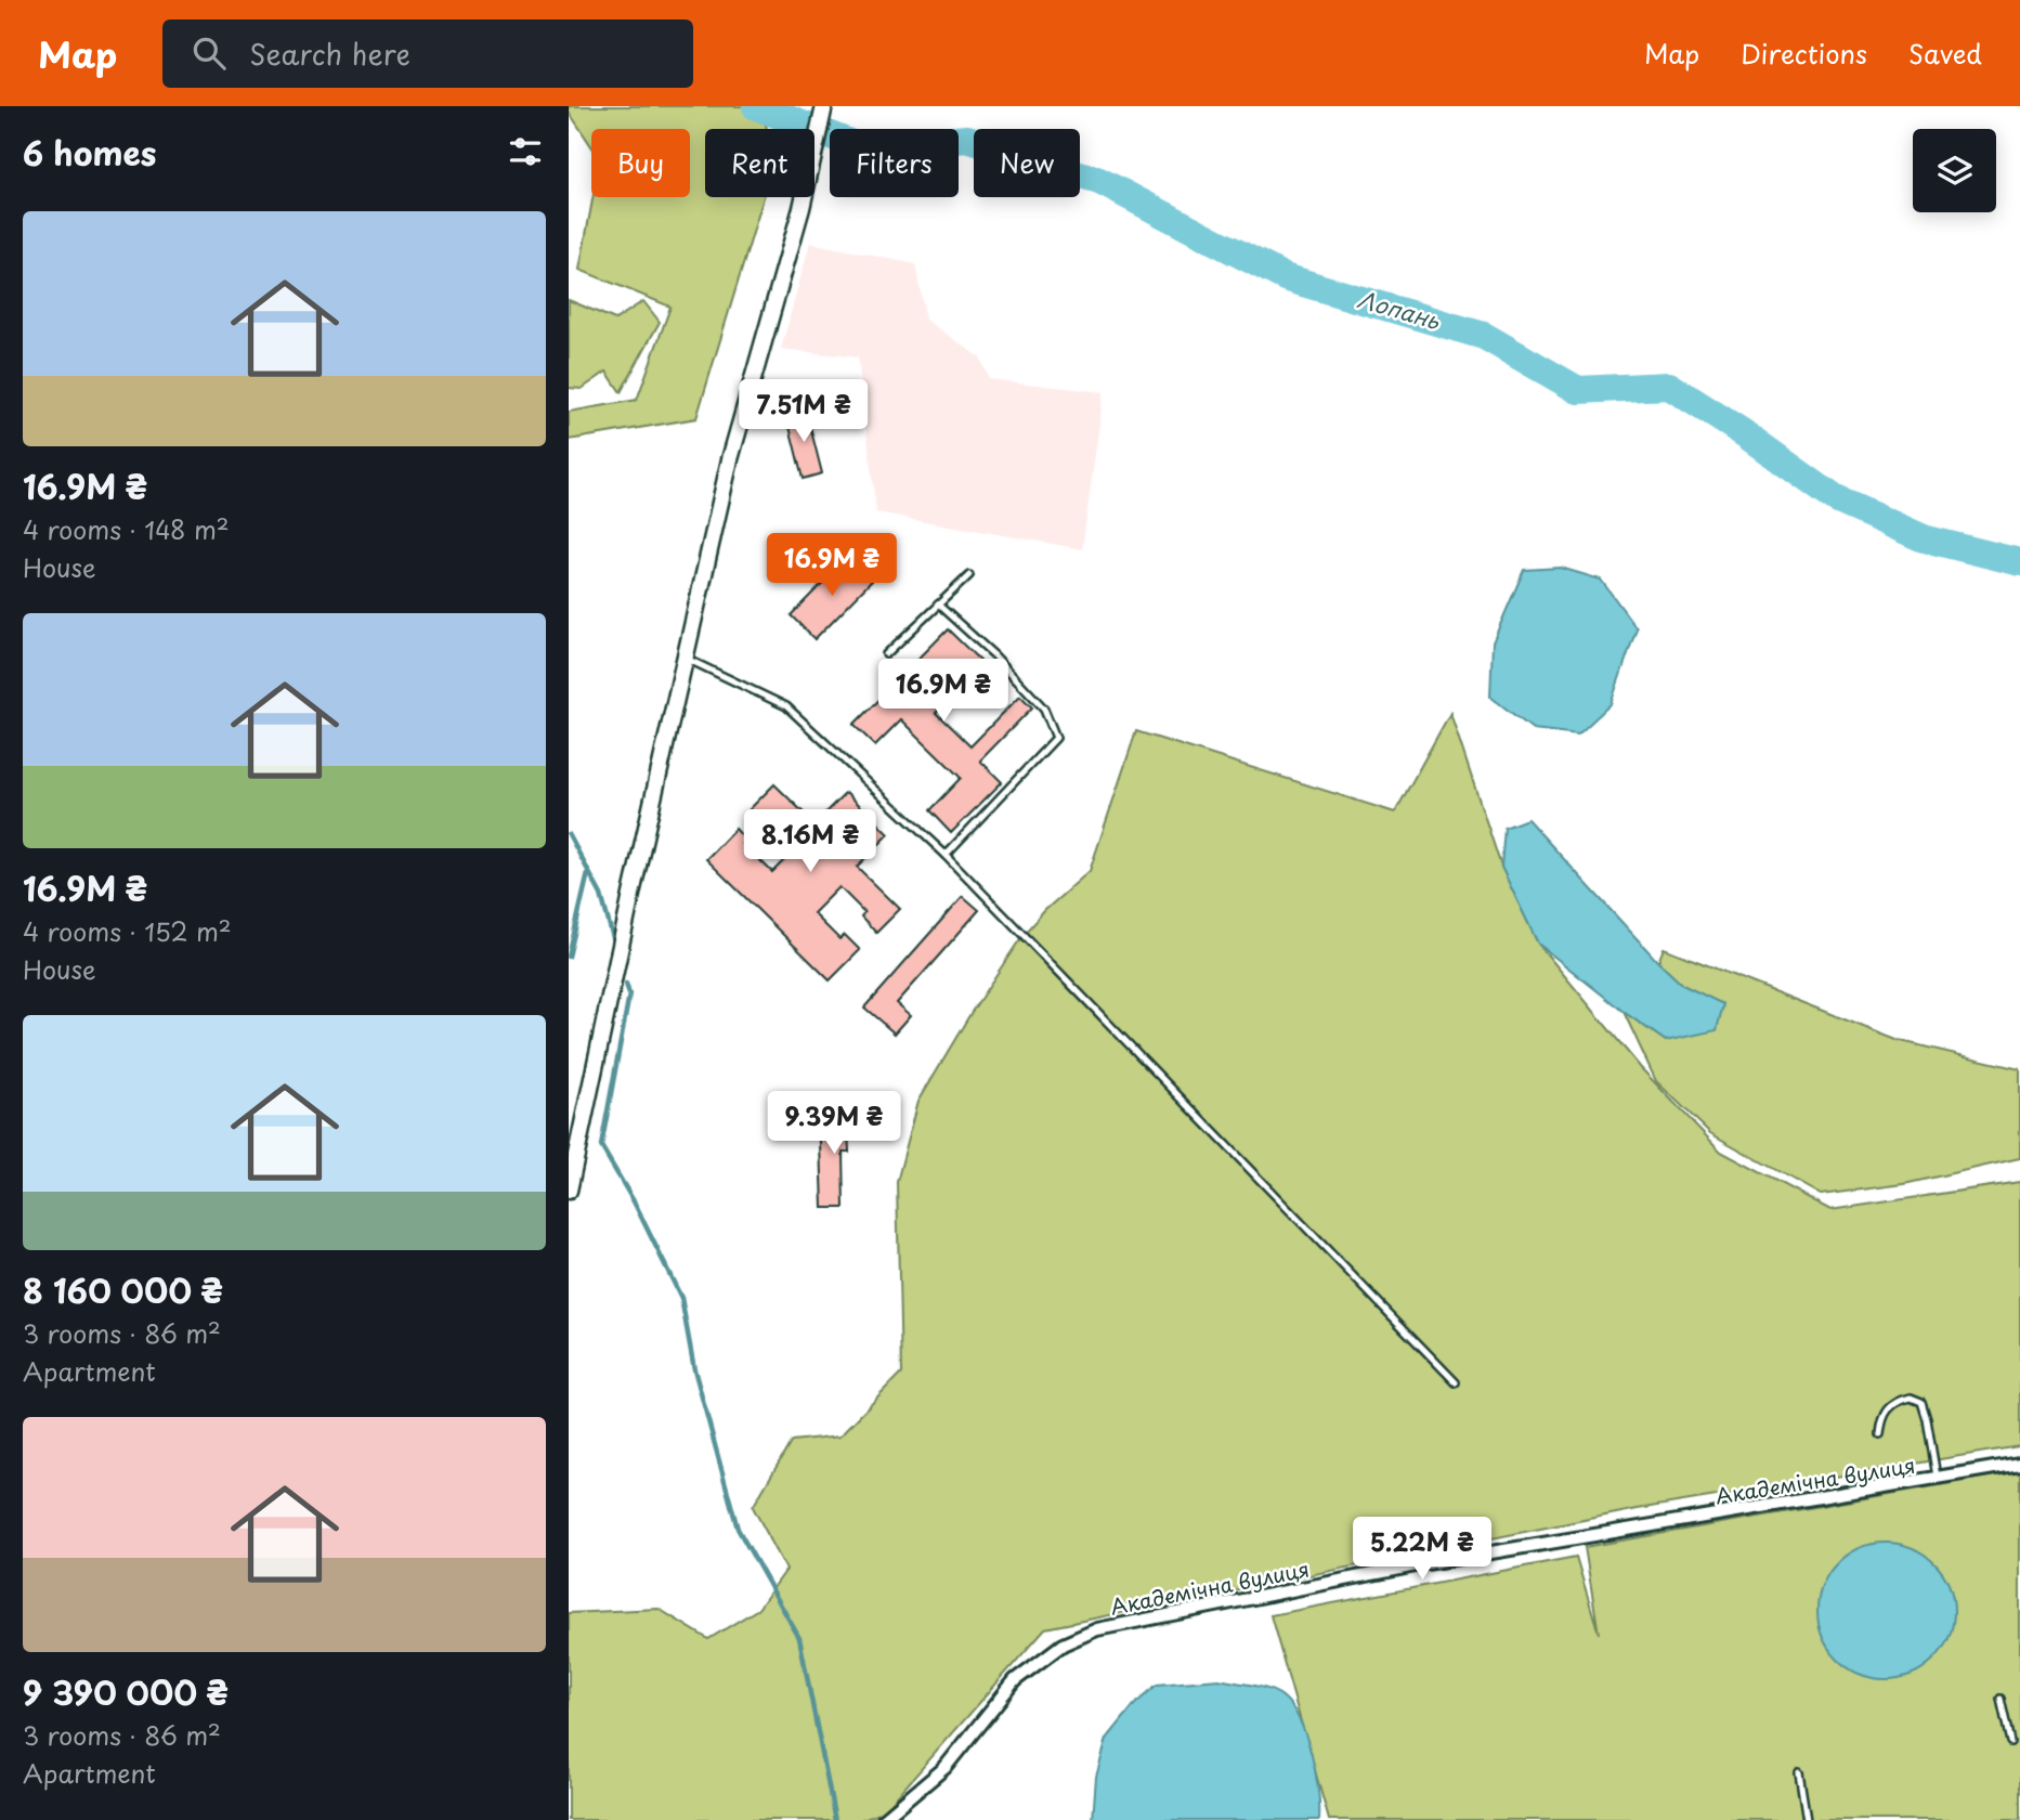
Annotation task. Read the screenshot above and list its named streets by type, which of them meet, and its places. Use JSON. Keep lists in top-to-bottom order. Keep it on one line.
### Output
{"streets":{"street":["Академічна вулиця"]},"water":["Лопань"],"page":{"header":"Map","search":"Search here","nav":["Map","Directions","Saved"],"heading":"6 homes","chip":["Buy","Rent","Filters","New"],"list":[{"name":"16.9M ₴","note":"4 rooms · 148 m² · House"},{"name":"16.9M ₴","note":"4 rooms · 152 m² · House"},{"name":"8 160 000 ₴","note":"3 rooms · 86 m² · Apartment"},{"name":"9 390 000 ₴","note":"3 rooms · 86 m² · Apartment"}],"price":["7.51M ₴","16.9M ₴","16.9M ₴","8.16M ₴","9.39M ₴","5.22M ₴"]}}
